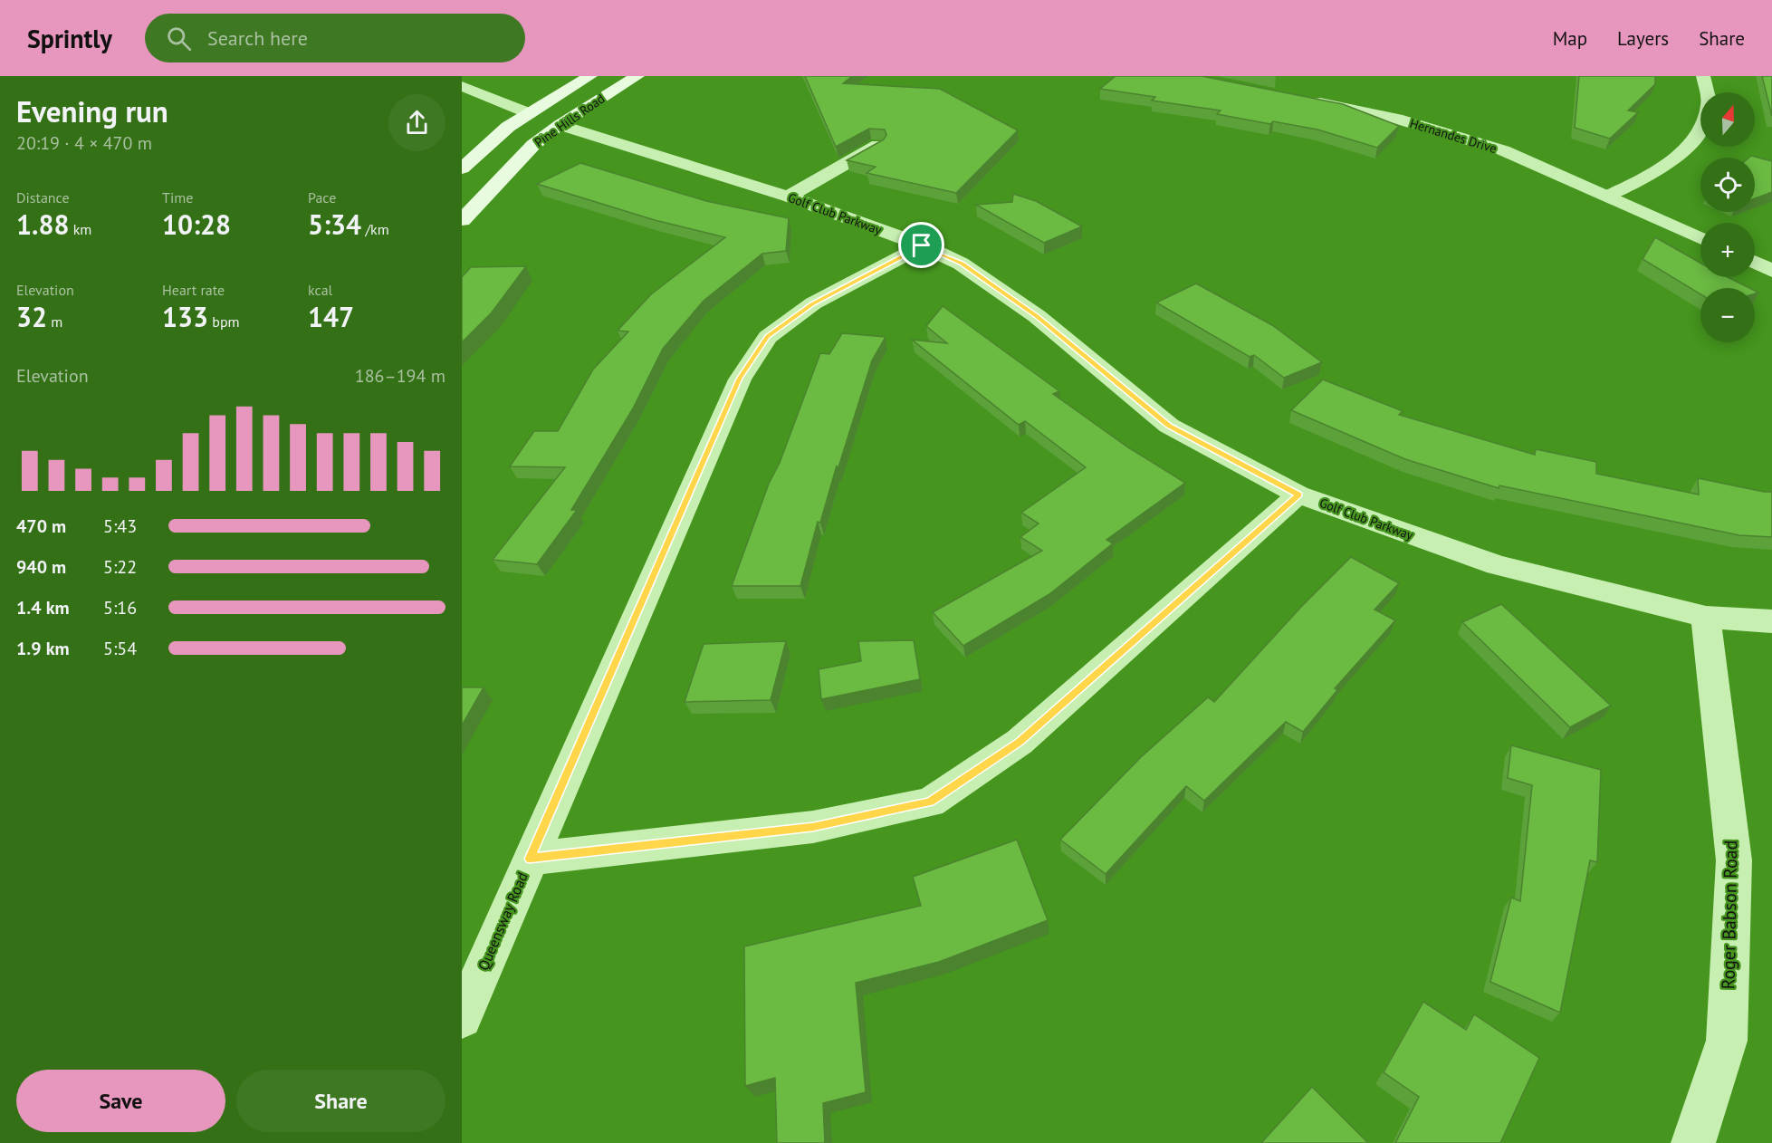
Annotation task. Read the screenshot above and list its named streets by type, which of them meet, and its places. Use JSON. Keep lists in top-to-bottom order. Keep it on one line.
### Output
{"streets":{"main road":["Pine Hills Road"],"street":["Hernandes Drive","Golf Club Parkway","Roger Babson Road","Queensway Road"]},"crossings":[["Pine Hills Road","Golf Club Parkway"],["Golf Club Parkway","Roger Babson Road"],["Golf Club Parkway","Queensway Road"]],"north":"top","page":{"header":"Sprintly","search":"Search here","nav":["Map","Layers","Share"],"heading":["Evening run","20:19 · 4 × 470 m"],"map_buttons":["+","−"],"stats":[["Distance","1.88 km"],["Time","10:28"],["Pace","5:34 /km"],["Elevation","32 m"],["Heart rate","133 bpm"],["kcal","147"]],"chart":["Elevation","186–194 m"],"list":[{"name":"470 m","note":"5:43"},{"name":"940 m","note":"5:22"},{"name":"1.4 km","note":"5:16"},{"name":"1.9 km","note":"5:54"}],"buttons":["Save","Share"]}}
